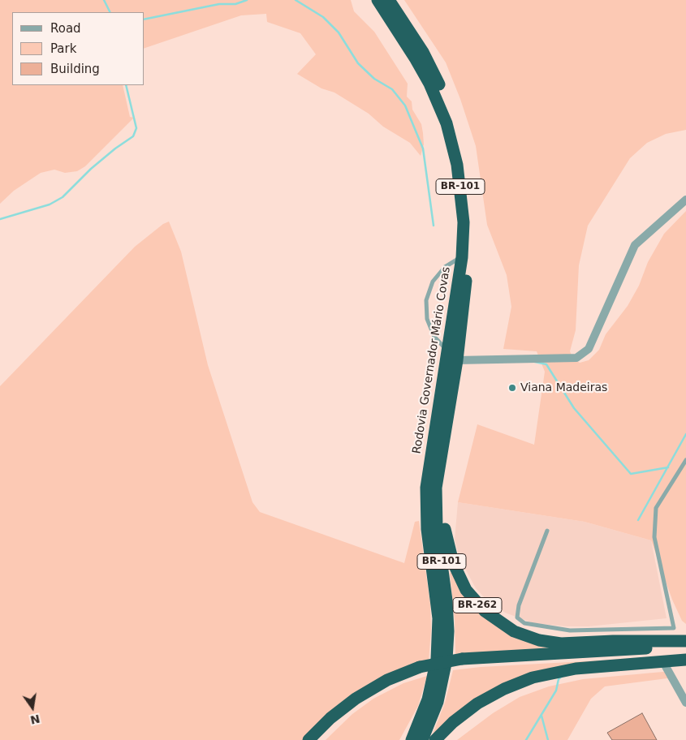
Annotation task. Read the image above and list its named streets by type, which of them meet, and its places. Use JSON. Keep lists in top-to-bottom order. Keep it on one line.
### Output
{"streets":{"highway":["BR-101","Rodovia Governador Mário Covas","BR-262"]},"crossings":[["Rodovia Governador Mário Covas","BR-262"]],"places":["Viana Madeiras"],"legend":["Road","Park","Building"],"north":"bottom"}
